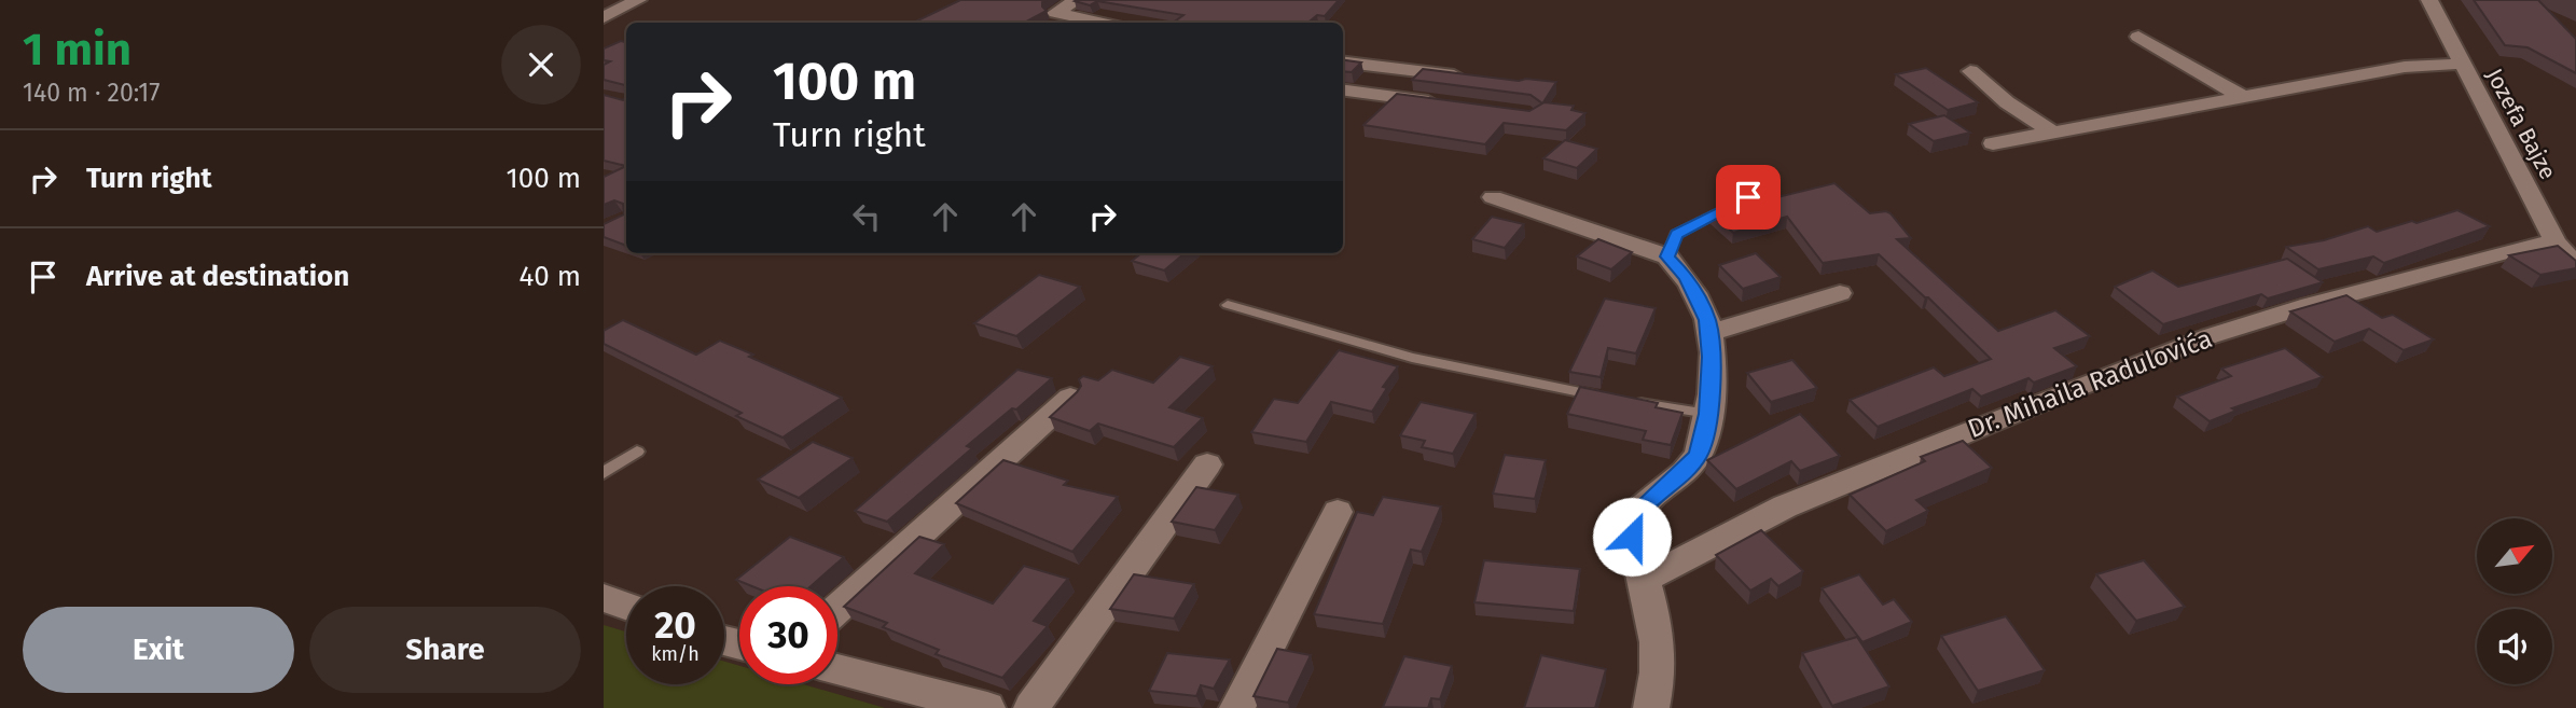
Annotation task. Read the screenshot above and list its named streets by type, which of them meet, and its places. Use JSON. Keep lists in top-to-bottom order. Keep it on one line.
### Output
{"streets":{"street":["Jozefa Bajze","Dr. Mihaila Radulovića"]},"crossings":[["Jozefa Bajze","Dr. Mihaila Radulovića"]],"north":"top right","page":{"heading":["1 min","140 m · 20:17"],"turn":["100 m","Turn right"],"list":[{"name":"Turn right","value":"100 m"},{"name":"Arrive at destination","value":"40 m"}],"speed":"20 km/h","limit":"30","buttons":["Exit","Share"]}}
